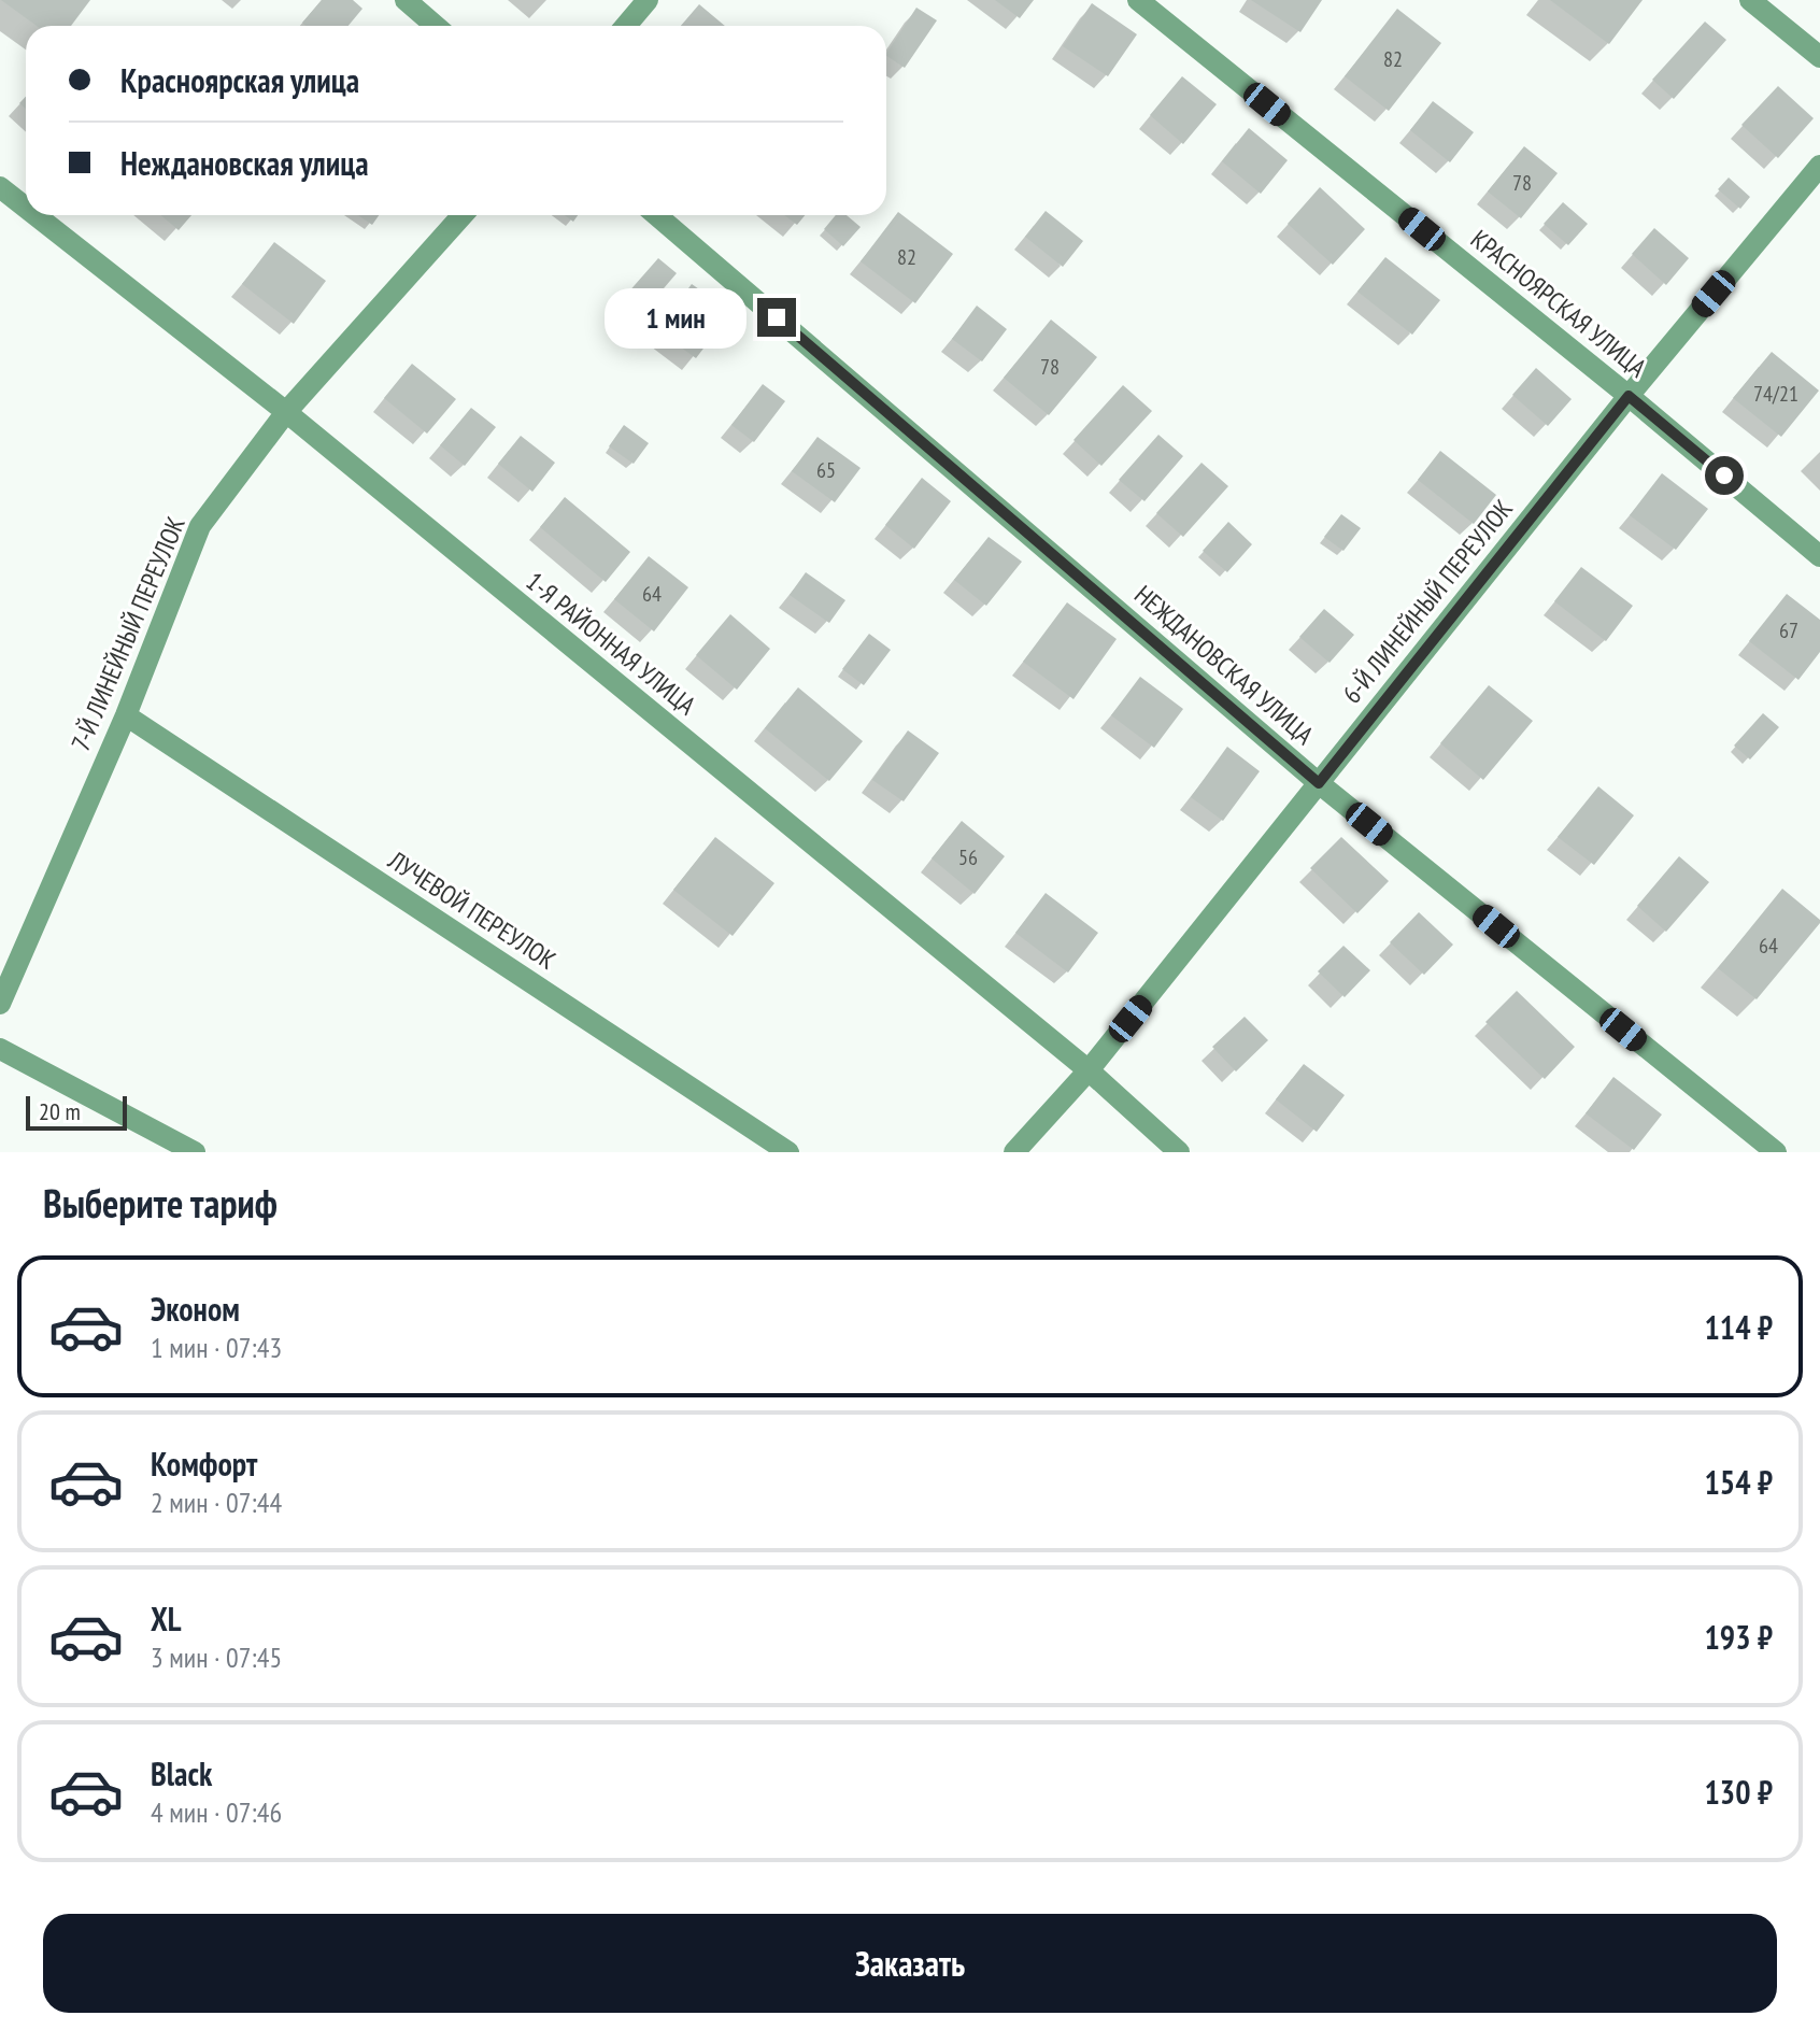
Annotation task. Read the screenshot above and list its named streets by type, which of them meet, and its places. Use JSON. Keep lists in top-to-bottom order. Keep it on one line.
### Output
{"streets":{"street":["КРАСНОЯРСКАЯ УЛИЦА","6-Й ЛИНЕЙНЫЙ ПЕРЕУЛОК","7-Й ЛИНЕЙНЫЙ ПЕРЕУЛОК","1-Я РАЙОННАЯ УЛИЦА","НЕЖДАНОВСКАЯ УЛИЦА","ЛУЧЕВОЙ ПЕРЕУЛОК"]},"crossings":[["КРАСНОЯРСКАЯ УЛИЦА","6-Й ЛИНЕЙНЫЙ ПЕРЕУЛОК"],["6-Й ЛИНЕЙНЫЙ ПЕРЕУЛОК","1-Я РАЙОННАЯ УЛИЦА"],["6-Й ЛИНЕЙНЫЙ ПЕРЕУЛОК","НЕЖДАНОВСКАЯ УЛИЦА"],["7-Й ЛИНЕЙНЫЙ ПЕРЕУЛОК","1-Я РАЙОННАЯ УЛИЦА"],["7-Й ЛИНЕЙНЫЙ ПЕРЕУЛОК","ЛУЧЕВОЙ ПЕРЕУЛОК"]],"house_numbers":["82","78","82","78","74/21","65","64","67","56","64"],"scale_bar":"20 m","page":{"banner":["Красноярская улица","Неждановская улица"],"bubble":"1 мин","scale":"20 m","heading":"Выберите тариф","list":[{"name":"Эконом","note":"1 мин · 07:43","value":"114 ₽"},{"name":"Комфорт","note":"2 мин · 07:44","value":"154 ₽"},{"name":"XL","note":"3 мин · 07:45","value":"193 ₽"},{"name":"Black","note":"4 мин · 07:46","value":"130 ₽"}],"buttons":"Заказать"}}
